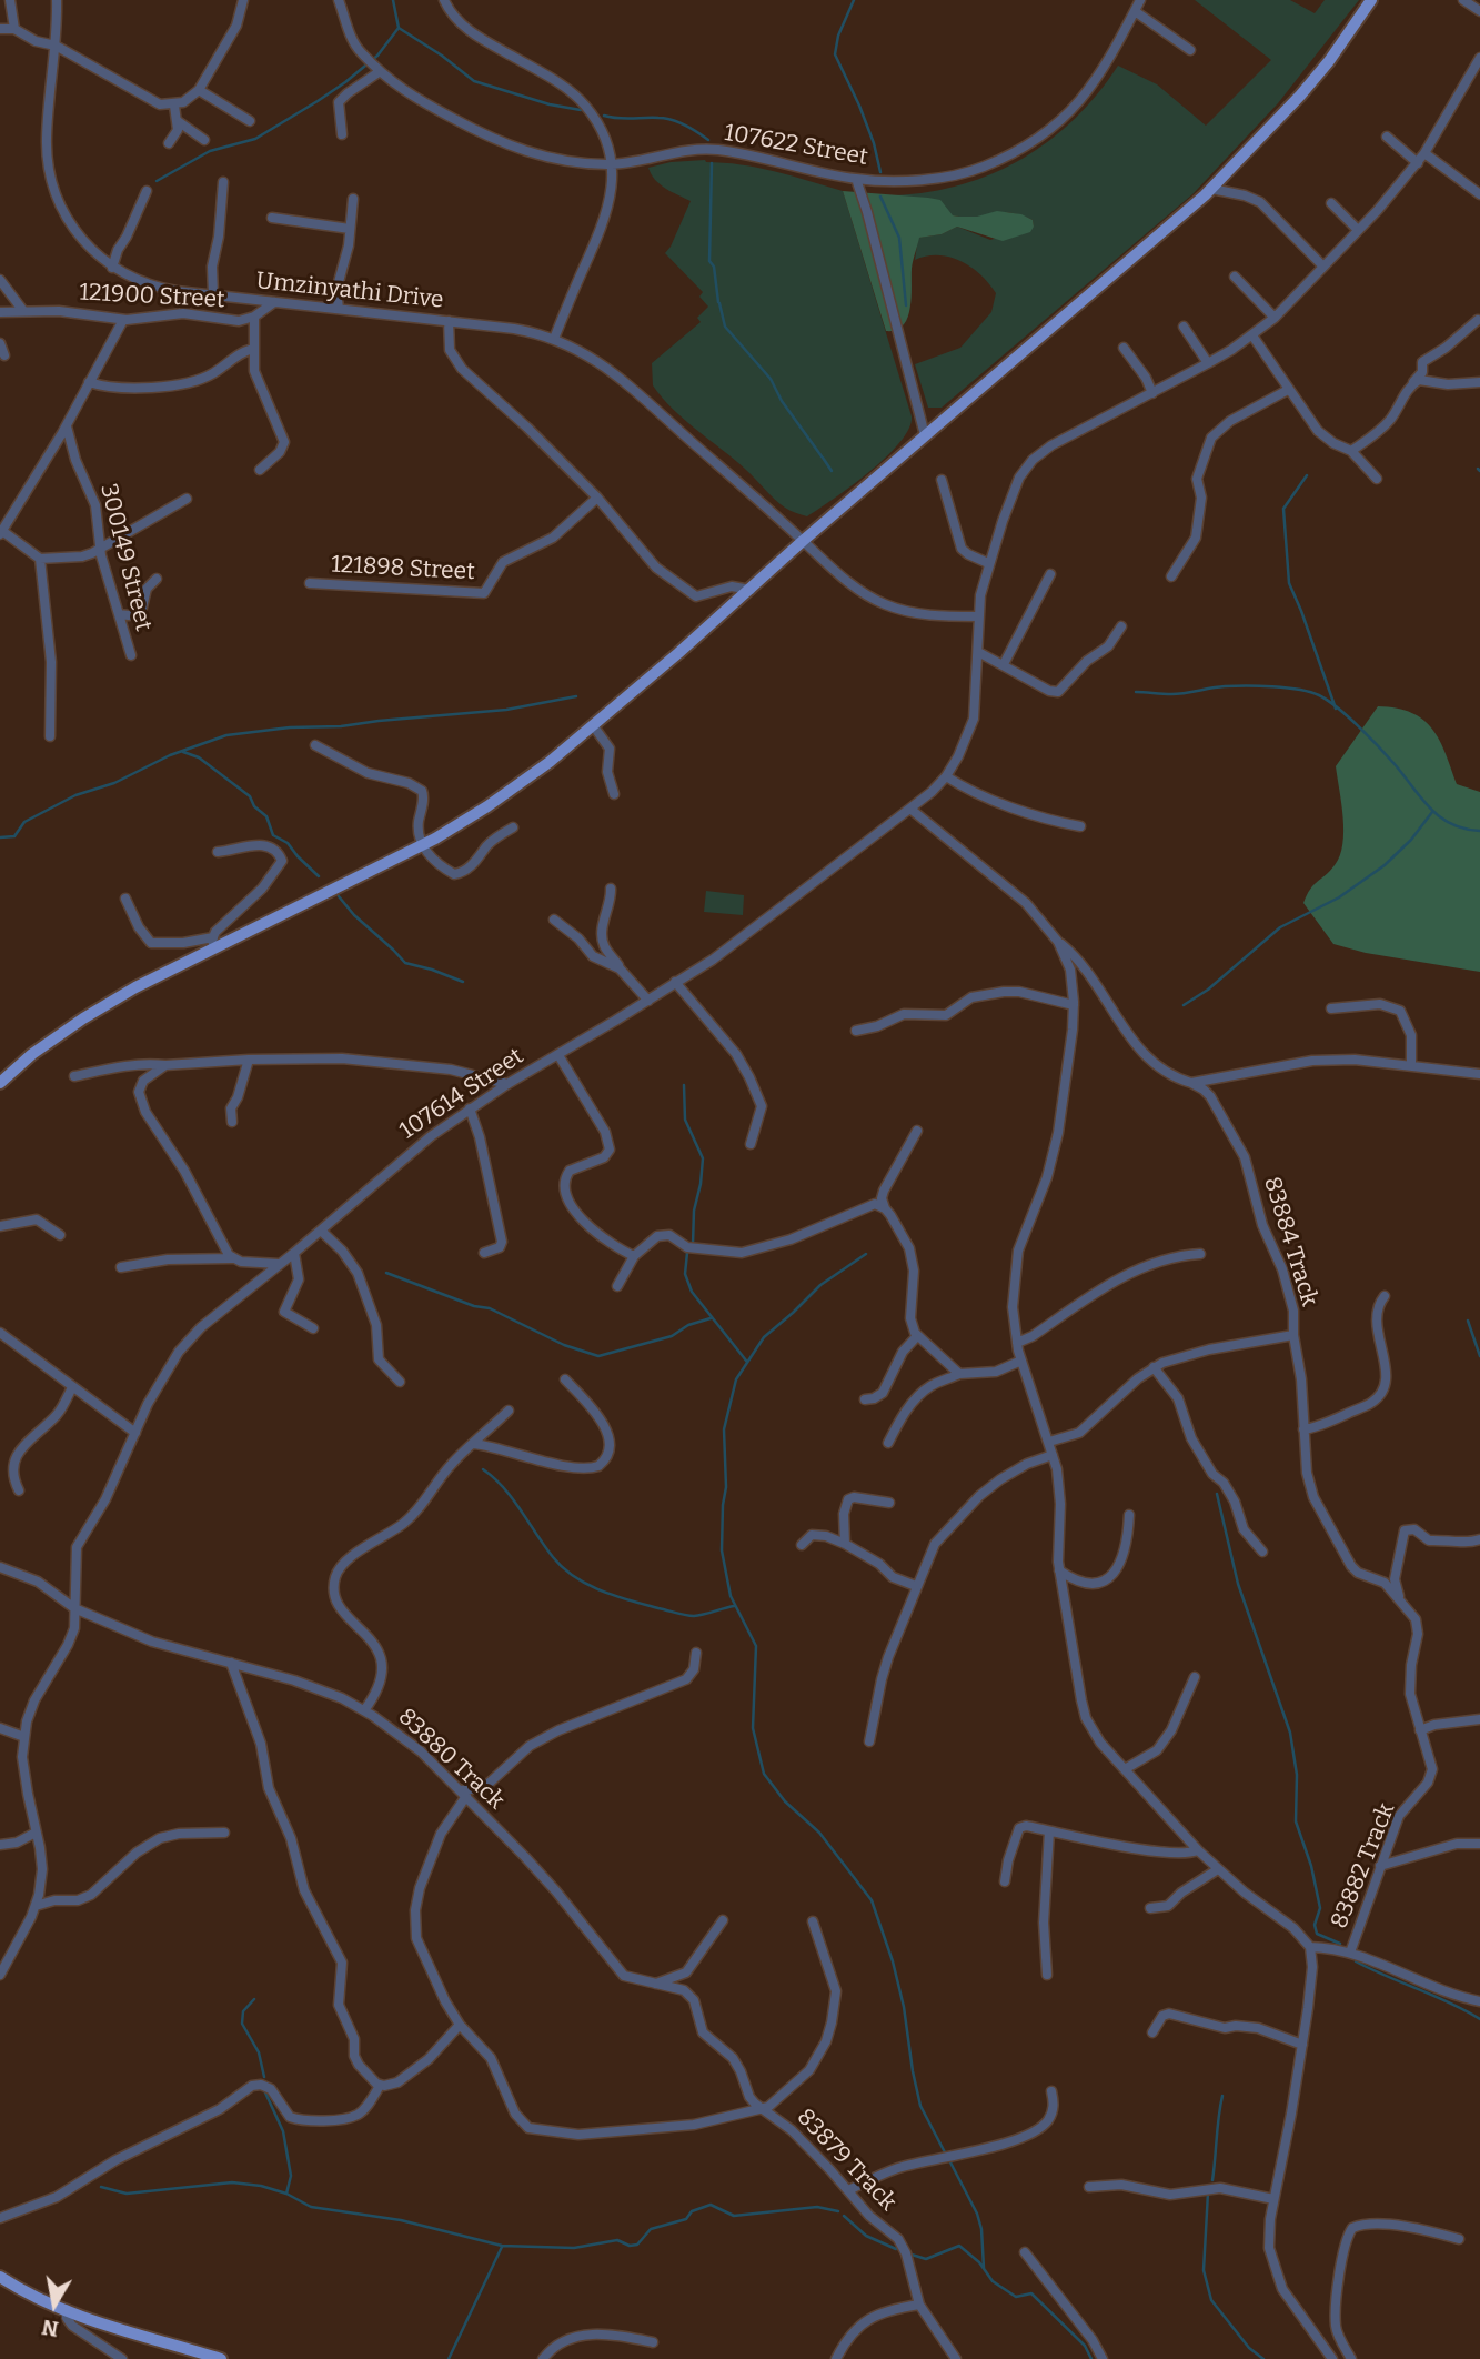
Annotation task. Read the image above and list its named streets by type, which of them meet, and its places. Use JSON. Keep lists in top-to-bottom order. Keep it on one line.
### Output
{"streets":{"street":["107622 Street","Umzinyathi Drive","121900 Street","300149 Street","121898 Street","107614 Street","83884 Track","83880 Track","83882 Track","83879 Track"]},"crossings":[["Umzinyathi Drive","107614 Street"],["107614 Street","83880 Track"],["83884 Track","83882 Track"],["83880 Track","83879 Track"]],"north":"bottom"}
